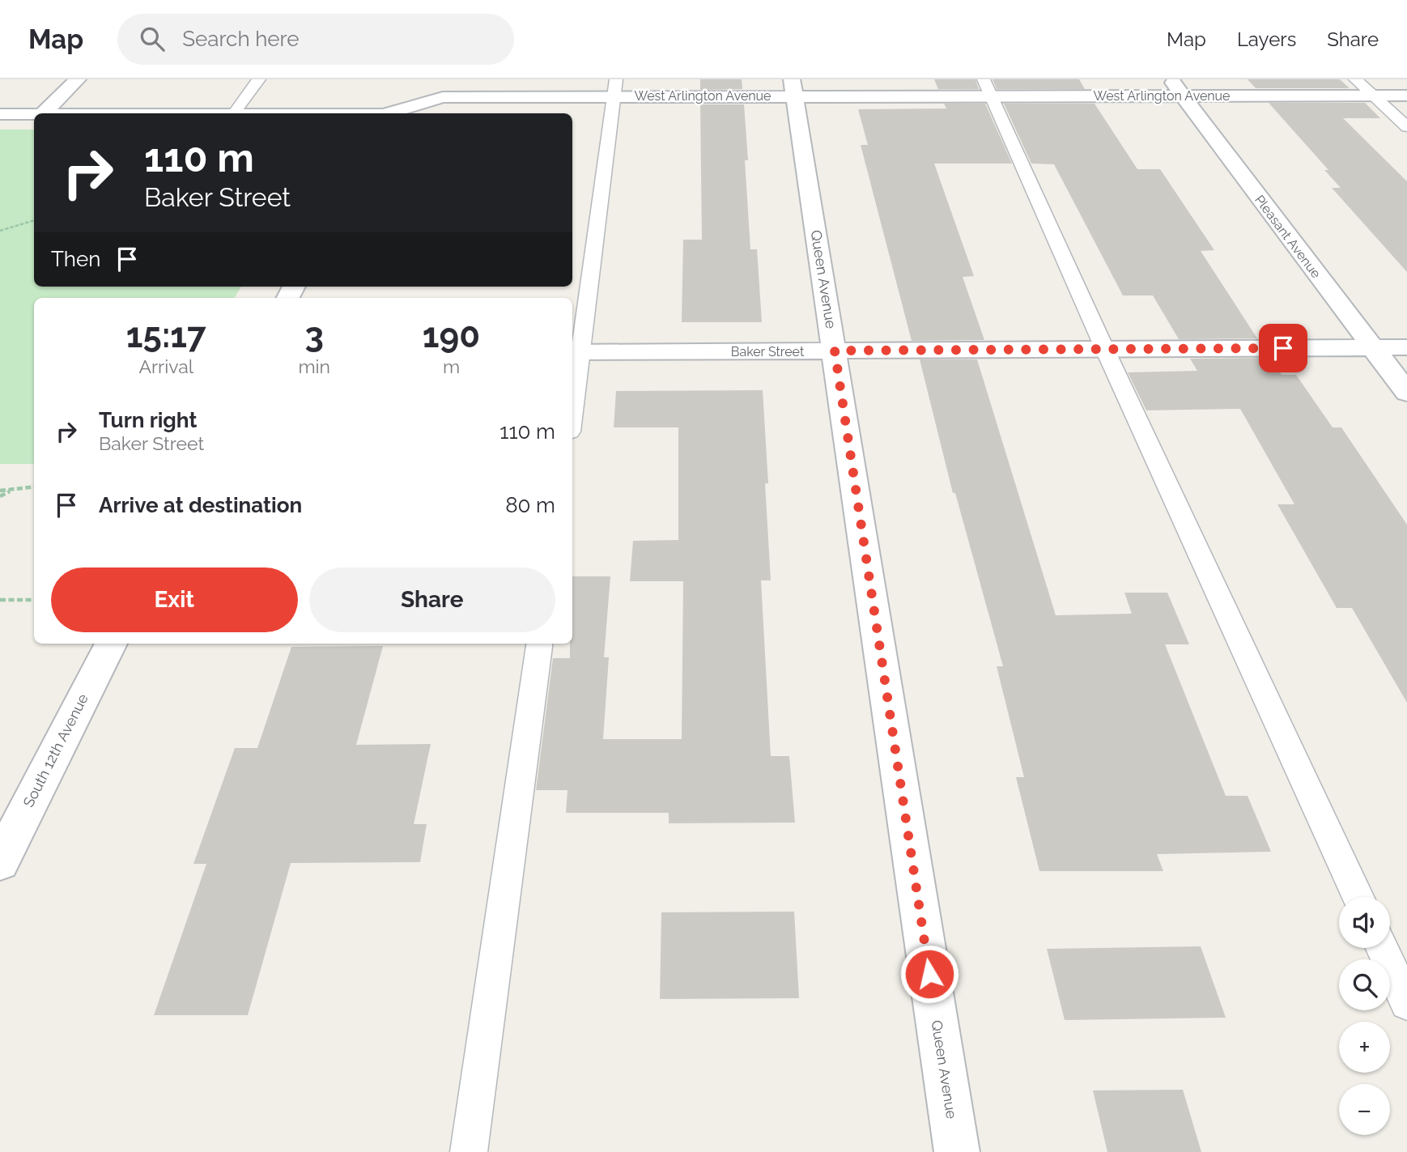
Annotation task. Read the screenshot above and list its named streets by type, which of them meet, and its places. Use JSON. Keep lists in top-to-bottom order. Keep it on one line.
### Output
{"streets":{"street":["West Arlington Avenue","Pleasant Avenue","Queen Avenue","Baker Street","South 12th Avenue"]},"crossings":[["West Arlington Avenue","Pleasant Avenue"],["West Arlington Avenue","Queen Avenue"],["Pleasant Avenue","Baker Street"],["Queen Avenue","Baker Street"]],"page":{"header":"Map","search":"Search here","nav":["Map","Layers","Share"],"turn":["110 m","Baker Street"],"then":"Then","eta":["15:17","Arrival","3","min","190","m"],"list":[{"name":"Turn right","note":"Baker Street","value":"110 m"},{"name":"Arrive at destination","value":"80 m"}],"buttons":["Exit","Share"],"map_buttons":["+","−"]}}
